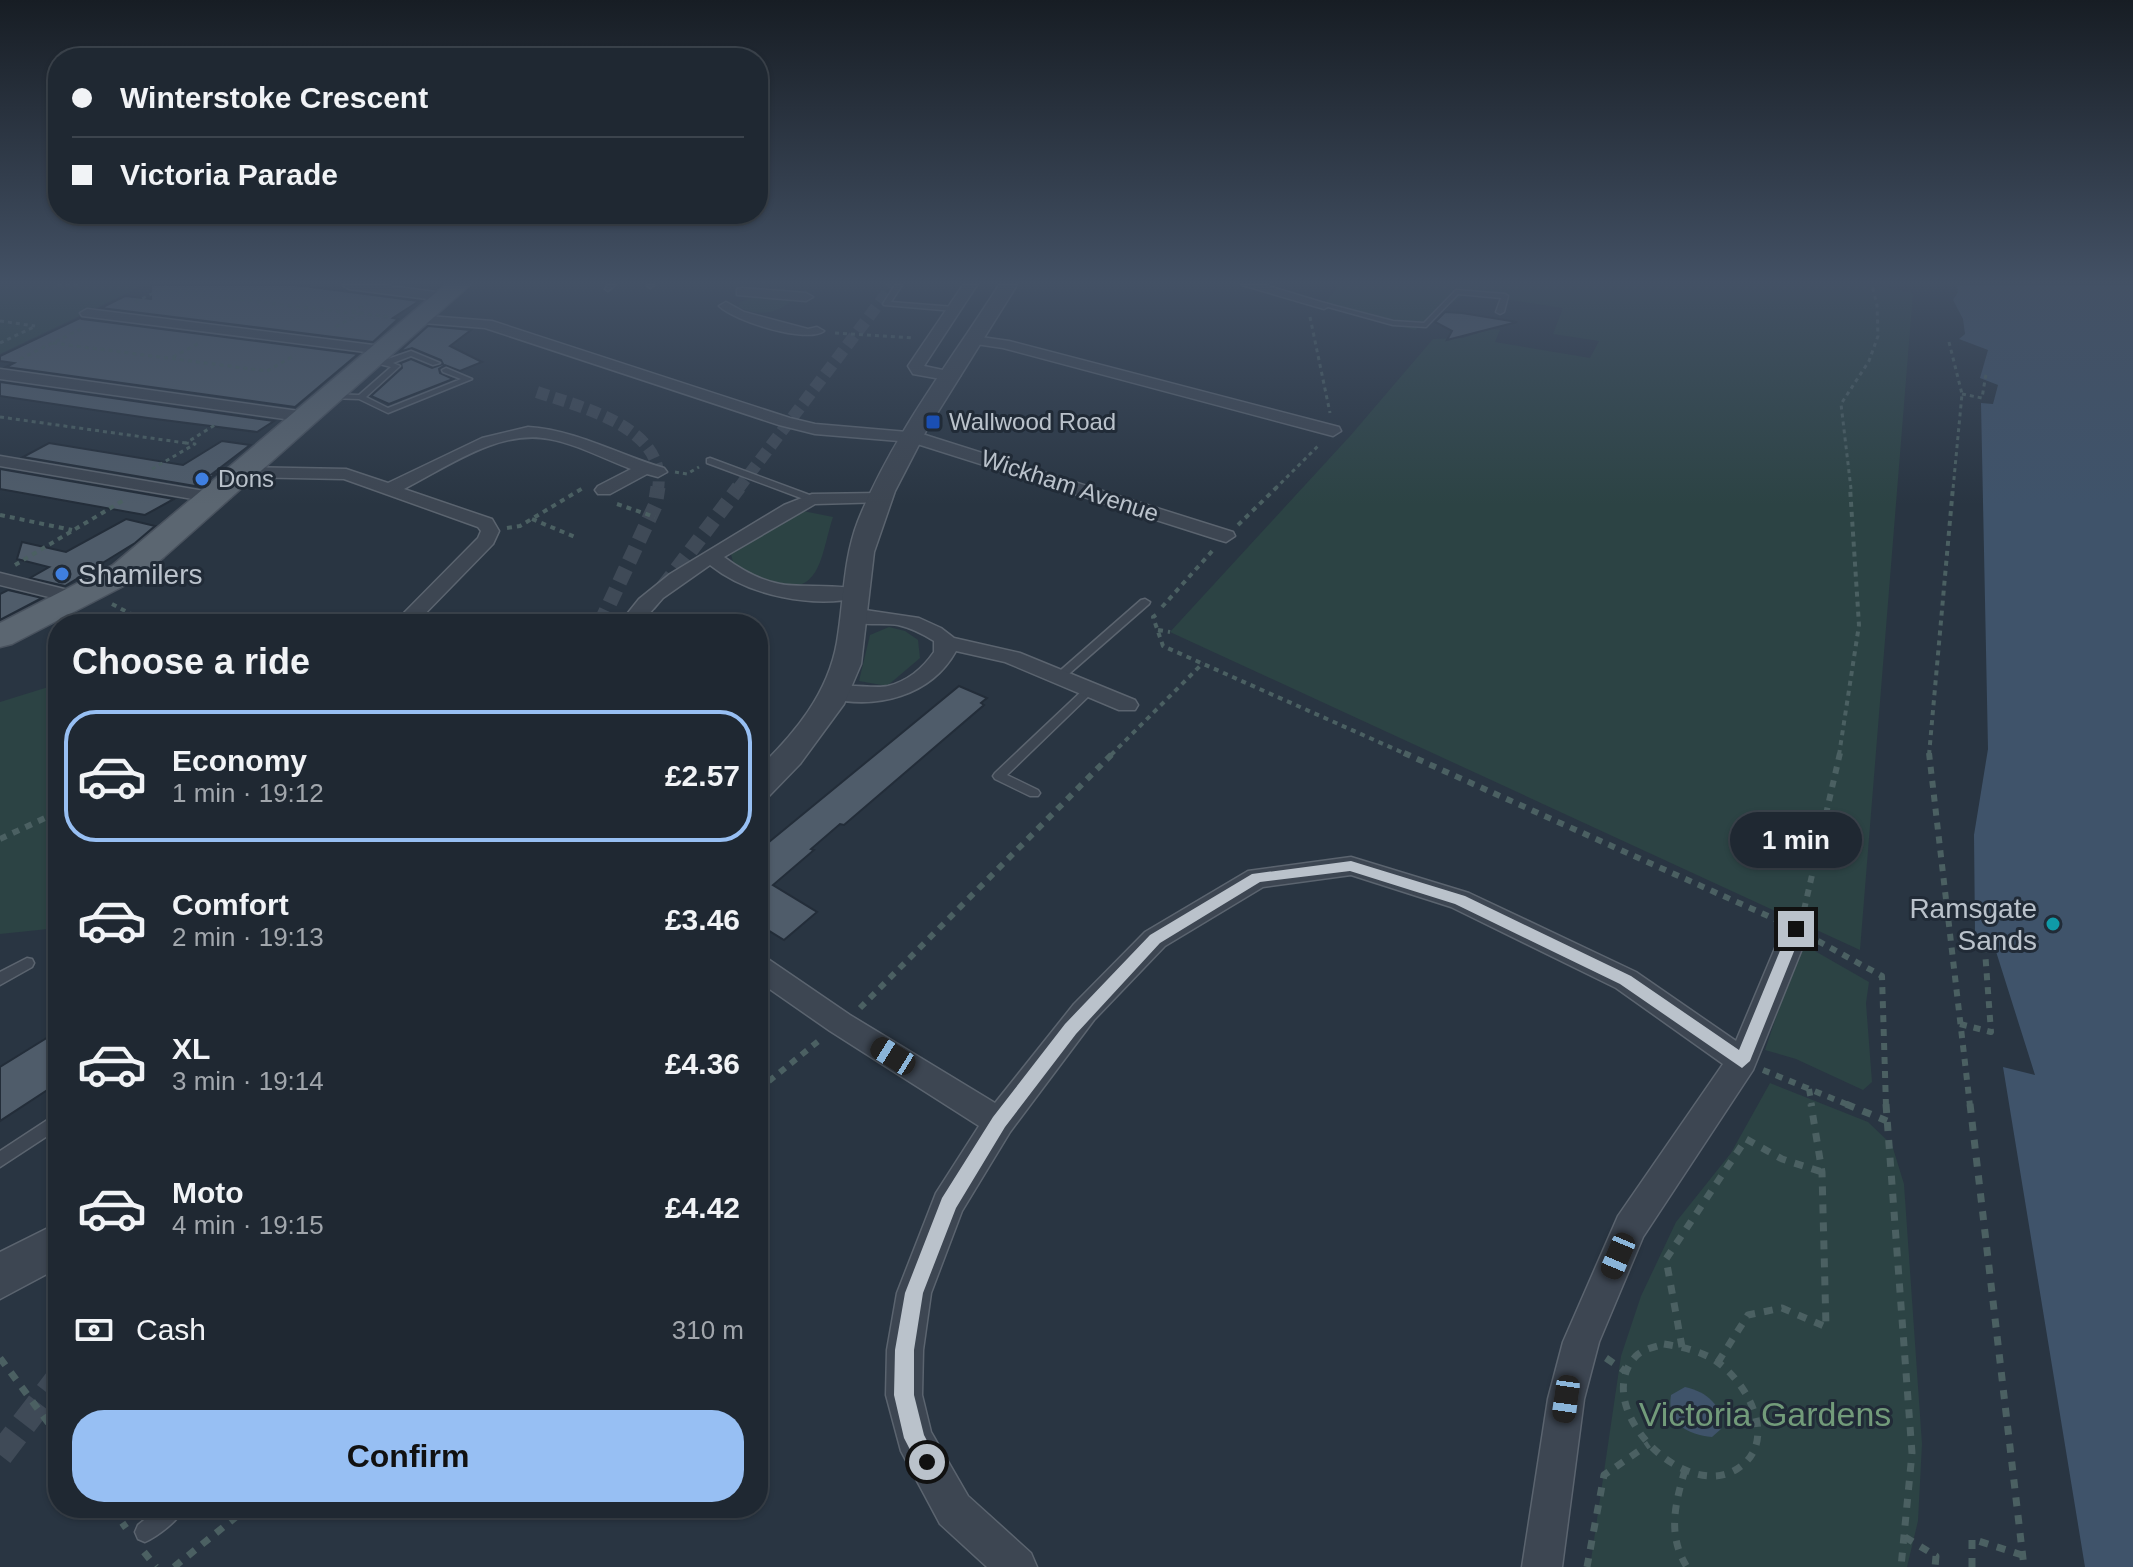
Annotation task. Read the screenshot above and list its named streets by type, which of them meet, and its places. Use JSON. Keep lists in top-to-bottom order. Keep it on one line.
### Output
{"streets":{"street":["Wickham Avenue"]},"parks":["Victoria Gardens"],"places":{"transit":["Wallwood Road"],"other":["Dons","Shamilers","Ramsgate Sands"]},"page":{"banner":["Winterstoke Crescent","Victoria Parade"],"heading":"Choose a ride","list":[{"name":"Economy","note":"1 min · 19:12","value":"£2.57"},{"name":"Comfort","note":"2 min · 19:13","value":"£3.46"},{"name":"XL","note":"3 min · 19:14","value":"£4.36"},{"name":"Moto","note":"4 min · 19:15","value":"£4.42"}],"bubble":"1 min","pay":["Cash","310 m"],"buttons":"Confirm"}}
